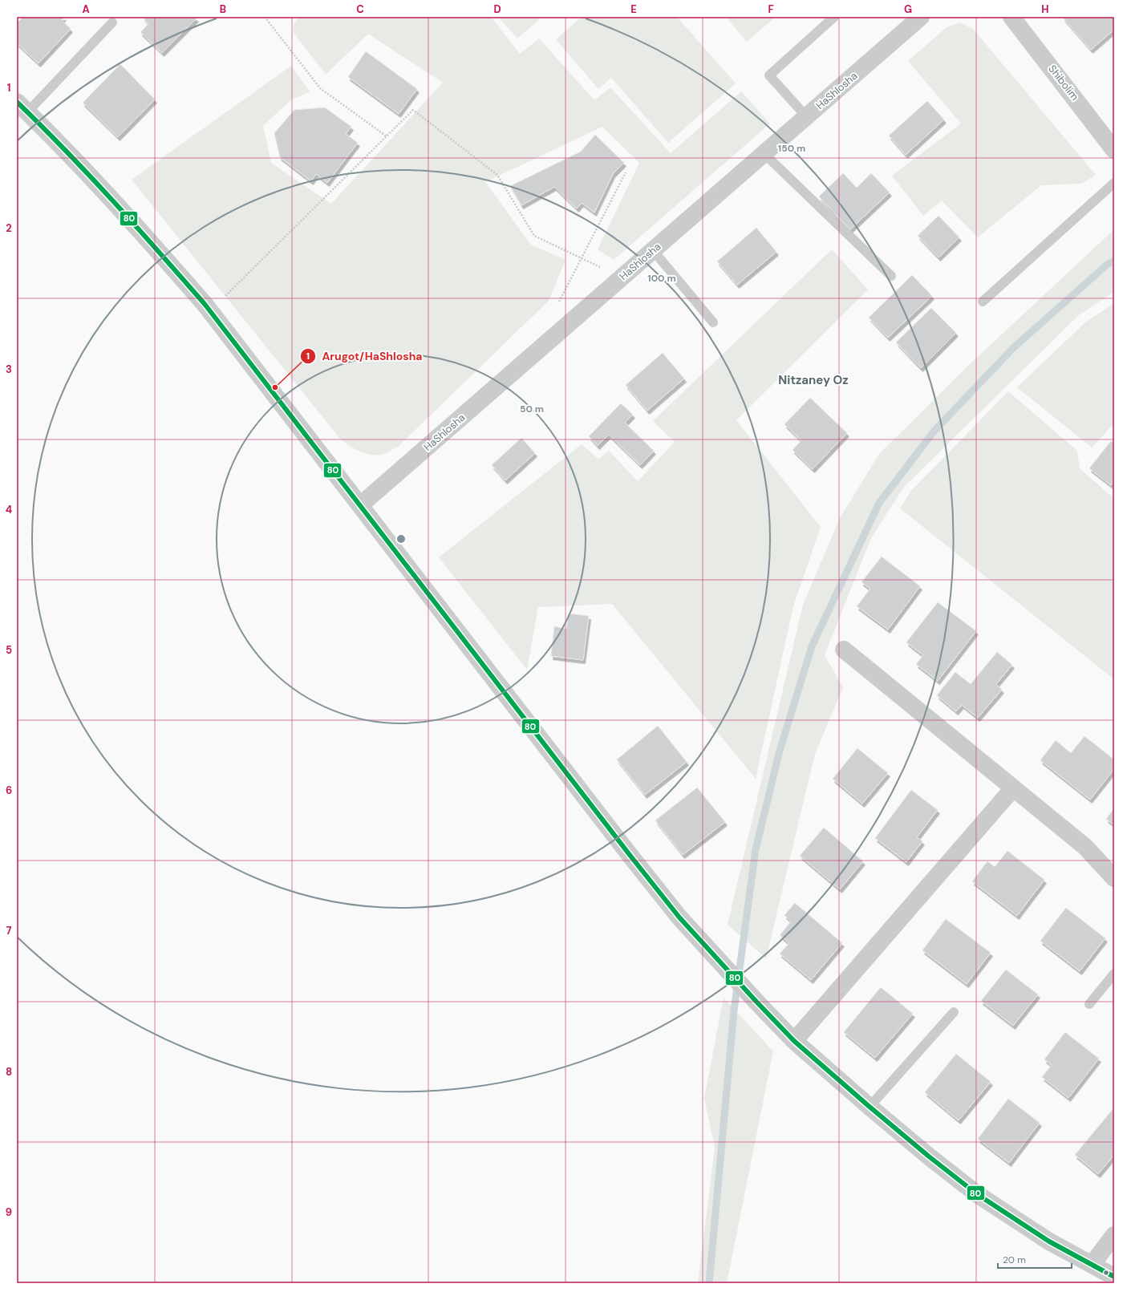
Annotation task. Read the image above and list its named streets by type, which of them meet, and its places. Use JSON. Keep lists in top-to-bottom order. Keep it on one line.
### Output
{"streets":{"street":["Shibolim","HaShlosha"]},"districts":["Nitzaney Oz"],"places":["Arugot/HaShlosha"],"lines":["transit line 80"],"scale_bar":"20 m","grid":{"columns":["A","B","C","D","E","F","G","H"],"rows":["1","2","3","4","5","6","7","8","9"]},"rings":["150 m","100 m","50 m"]}
